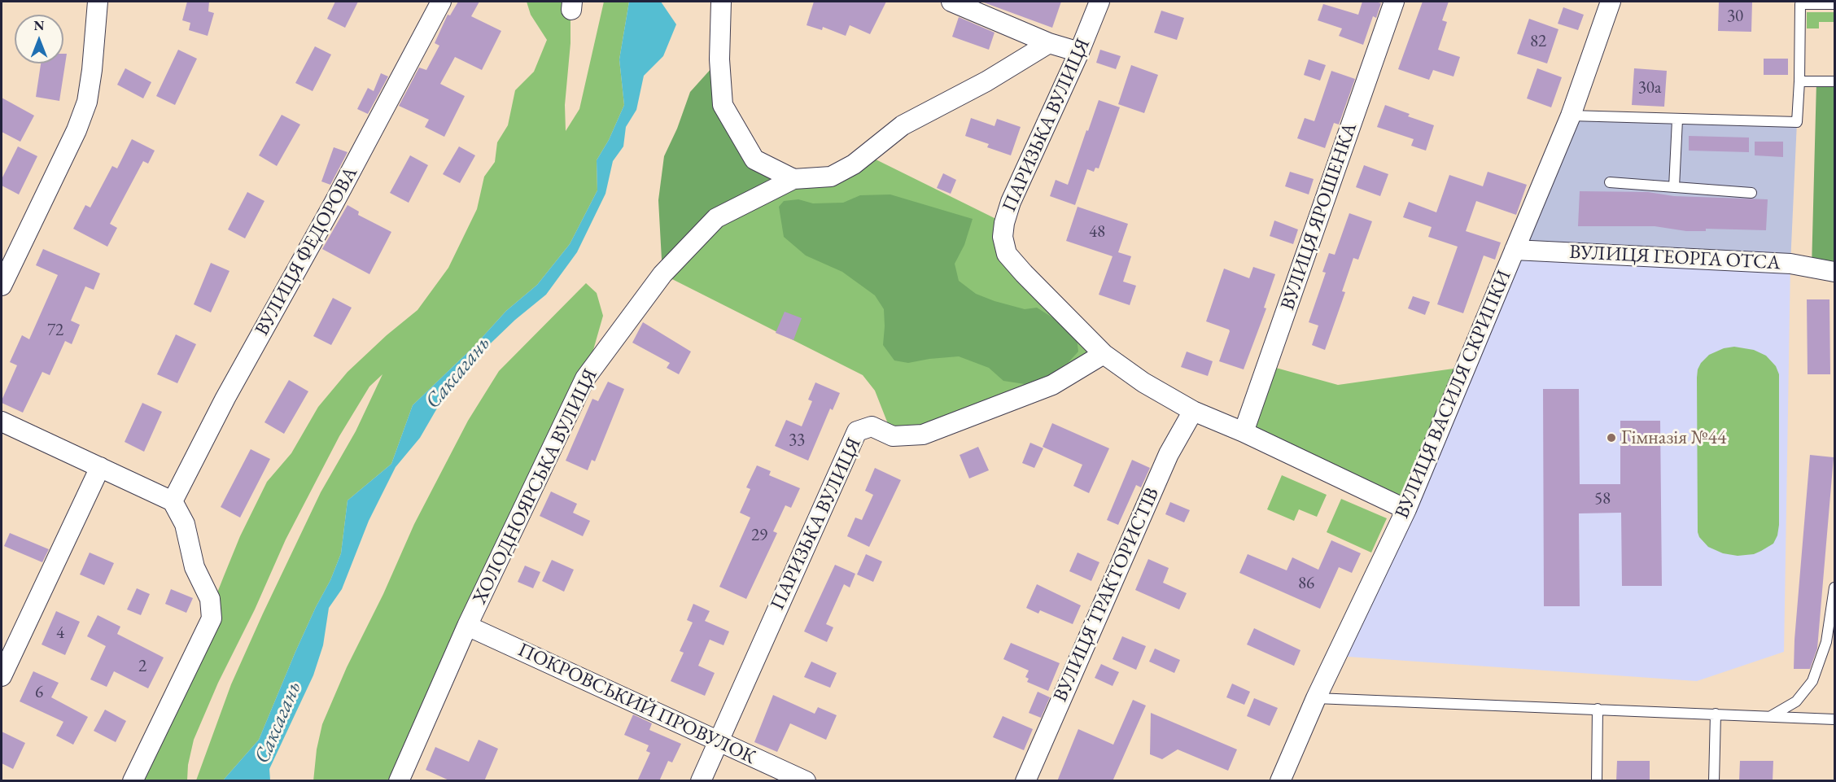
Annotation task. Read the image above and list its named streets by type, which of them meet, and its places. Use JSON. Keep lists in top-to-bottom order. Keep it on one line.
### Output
{"streets":{"street":["ПАРИЗЬКА ВУЛИЦЯ","ВУЛИЦЯ ЯРОШЕНКА","ВУЛИЦЯ ФЕДОРОВА","ВУЛИЦЯ ГЕОРГА ОТСА","ВУЛИЦЯ ВАСИЛЯ СКРИПКИ","ХОЛОДНОЯРСЬКА ВУЛИЦЯ","ВУЛИЦЯ ТРАКТОРИСТІВ","ПОКРОВСЬКИЙ ПРОВУЛОК"]},"crossings":[["ПАРИЗЬКА ВУЛИЦЯ","ПОКРОВСЬКИЙ ПРОВУЛОК"],["ВУЛИЦЯ ГЕОРГА ОТСА","ВУЛИЦЯ ВАСИЛЯ СКРИПКИ"],["ХОЛОДНОЯРСЬКА ВУЛИЦЯ","ПОКРОВСЬКИЙ ПРОВУЛОК"]],"water":["Саксагань"],"places":["Гімназія №44"],"house_numbers":["30","82","30а","48","72","33","58","29","86","4","2","6"],"north":"top"}
